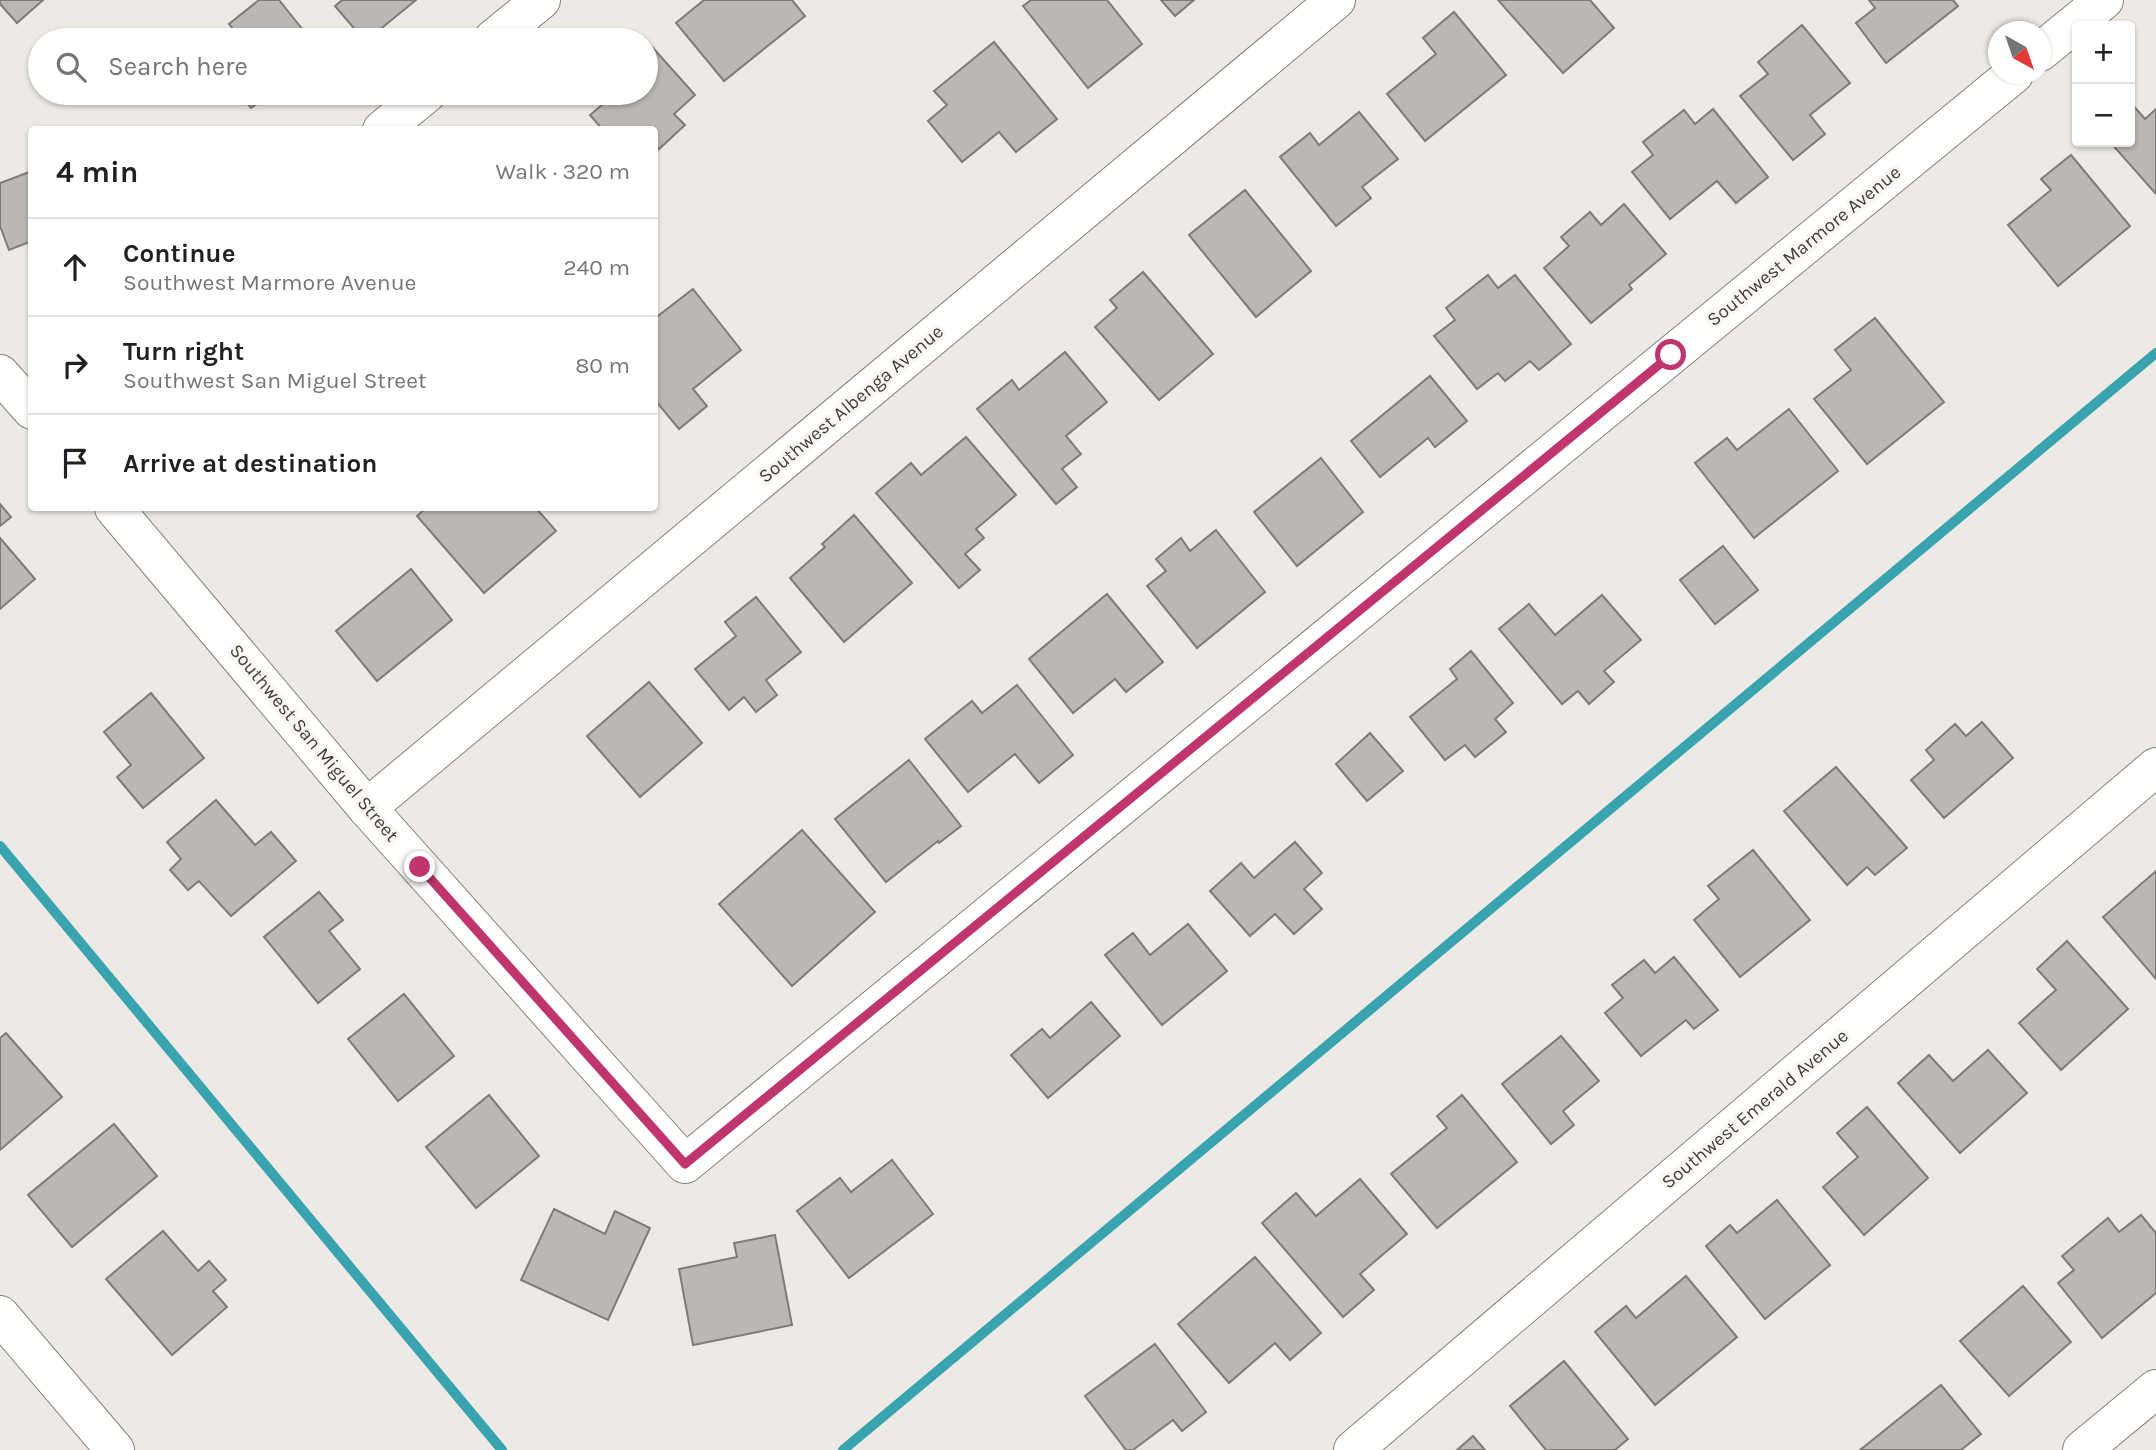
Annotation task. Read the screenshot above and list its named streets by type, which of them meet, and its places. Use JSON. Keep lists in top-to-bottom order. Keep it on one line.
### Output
{"streets":{"street":["Southwest Marmore Avenue","Southwest Albenga Avenue","Southwest San Miguel Street","Southwest Emerald Avenue"]},"crossings":[["Southwest Marmore Avenue","Southwest San Miguel Street"],["Southwest Albenga Avenue","Southwest San Miguel Street"]],"north":"bottom right","page":{"map_buttons":["+","−"],"search":"Search here","heading":["4 min","Walk · 320 m"],"list":[["Continue","Southwest Marmore Avenue","240 m"],["Turn right","Southwest San Miguel Street","80 m"],"Arrive at destination"]}}
